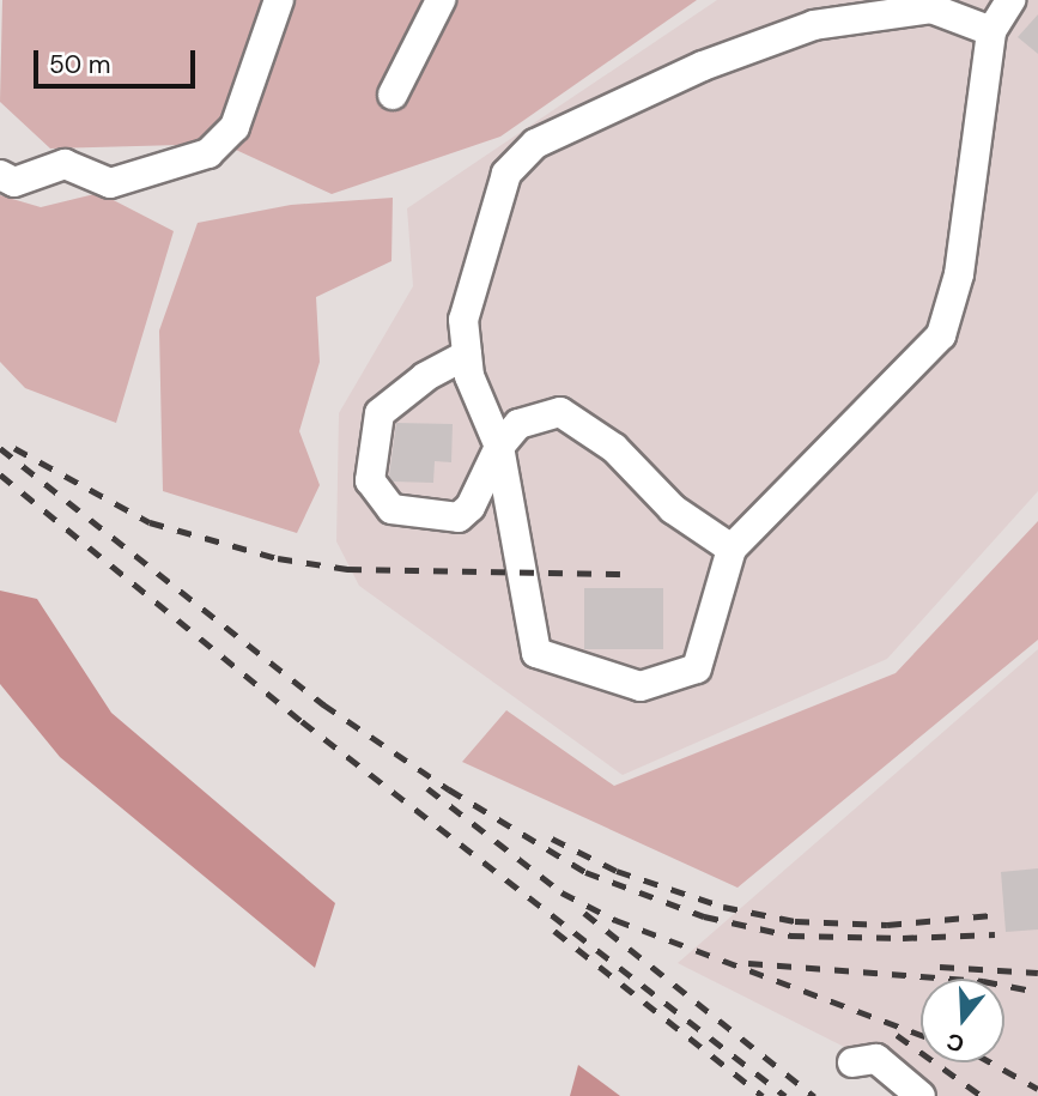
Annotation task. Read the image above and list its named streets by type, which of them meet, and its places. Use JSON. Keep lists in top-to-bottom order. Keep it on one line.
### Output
{"scale_bar":"50 m","north":"bottom"}
